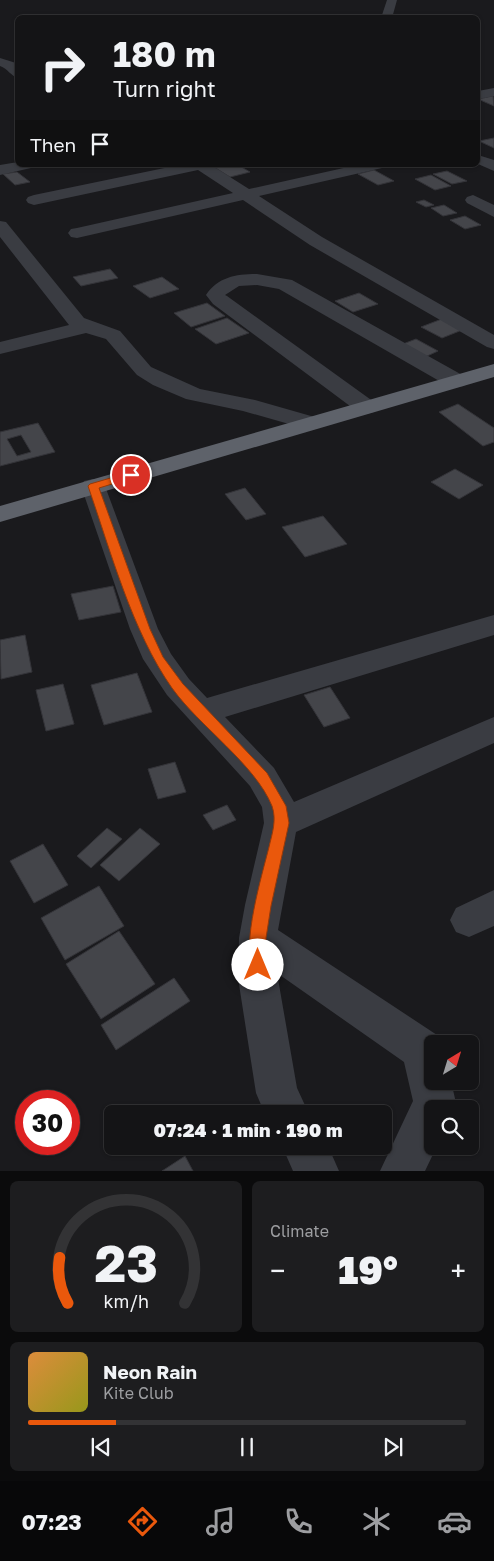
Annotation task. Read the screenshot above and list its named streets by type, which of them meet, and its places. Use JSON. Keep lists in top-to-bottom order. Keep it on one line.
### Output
{"north":"top right","page":{"turn":["180 m","Turn right"],"then":"Then","limit":"30","trip":"07:24 · 1 min · 190 m","tile":"Climate","heat":["−","19°","+"],"song":["Neon Rain","Kite Club"],"tabs":"07:23","gauge":["23","km/h"]}}
